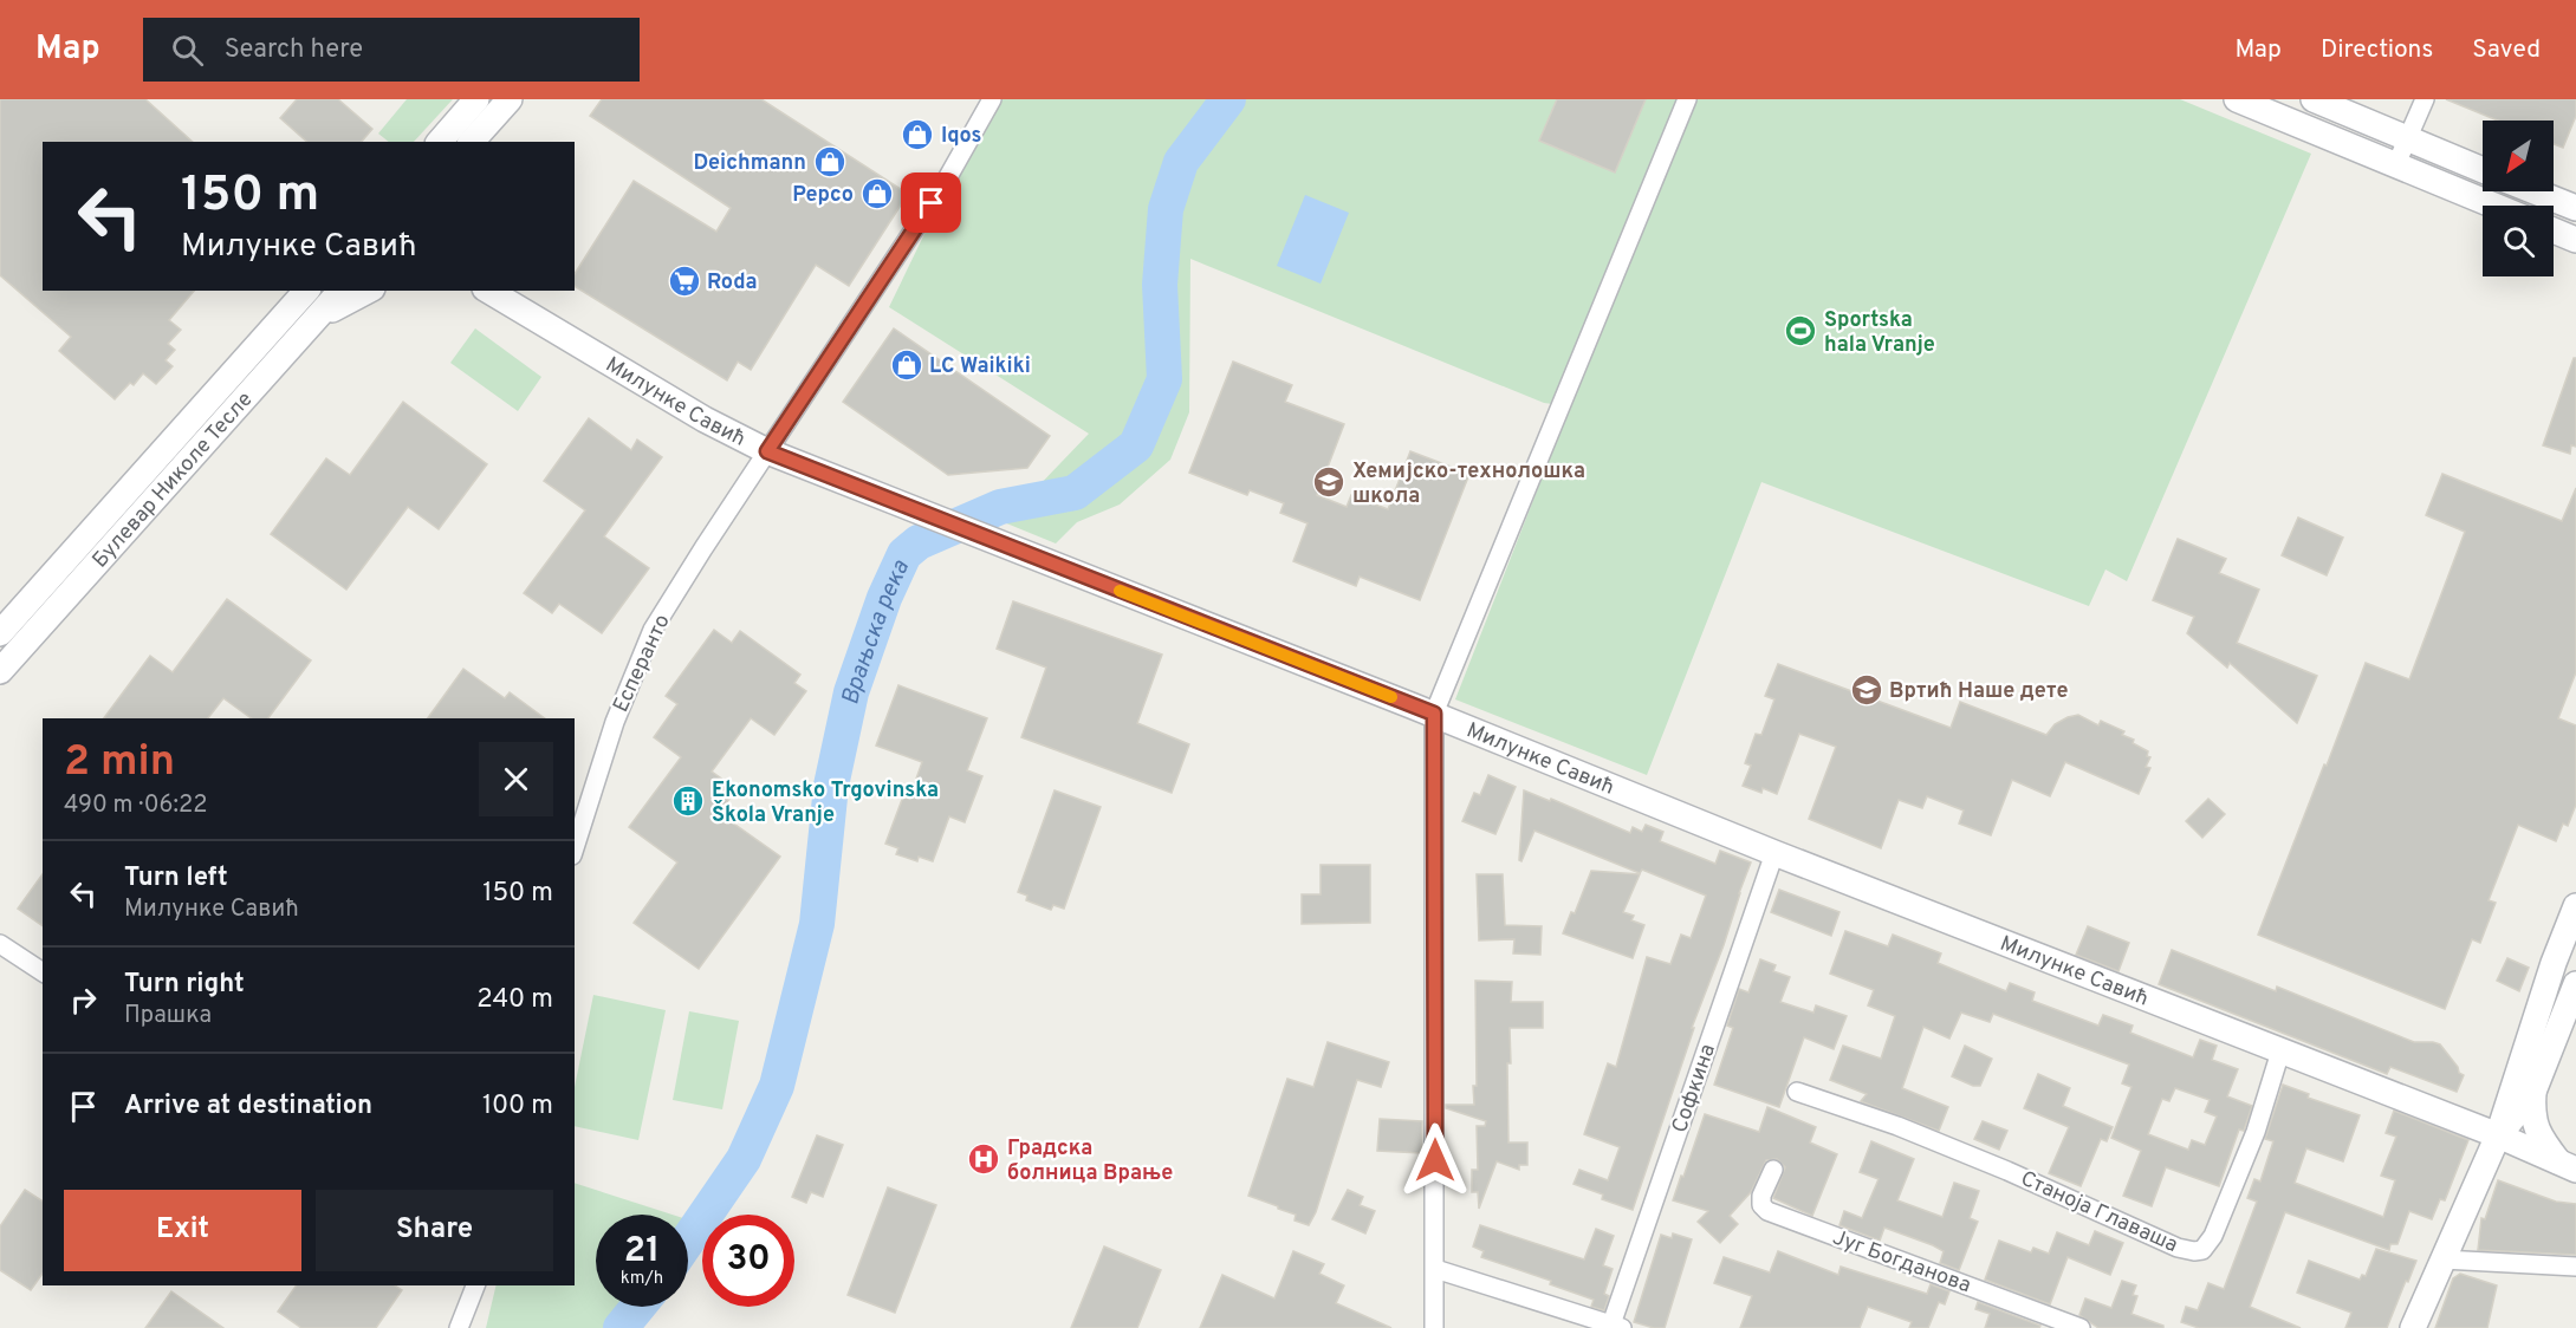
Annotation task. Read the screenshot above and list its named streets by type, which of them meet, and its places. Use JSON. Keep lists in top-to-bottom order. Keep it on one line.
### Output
{"streets":{"street":["Милунке Савић","Булевар Николе Тесле","Есперанто","Софкина","Станоја Главаша","Југ Богданова"]},"crossings":[["Милунке Савић","Есперанто"],["Милунке Савић","Софкина"],["Милунке Савић","Станоја Главаша"]],"water":["Врањска река"],"places":{"shop":["Iqos","Deichmann","Pepco","LC Waikiki"],"supermarket":["Roda"],"sports":["Sportska hala Vranje"],"school or university":["Хемијско-технолошка школа","Вртић Наше дете"],"building":["Ekonomsko Trgovinska Škola Vranje"],"hospital":["Градска болница Врање"]},"north":"bottom left","page":{"header":"Map","search":"Search here","nav":["Map","Directions","Saved"],"turn":["150 m","Милунке Савић"],"heading":["2 min","490 m · 06:22"],"list":[{"name":"Turn left","note":"Милунке Савић","value":"150 m"},{"name":"Turn right","note":"Прашка","value":"240 m"},{"name":"Arrive at destination","value":"100 m"}],"buttons":["Exit","Share"],"speed":"21 km/h","limit":"30"}}
